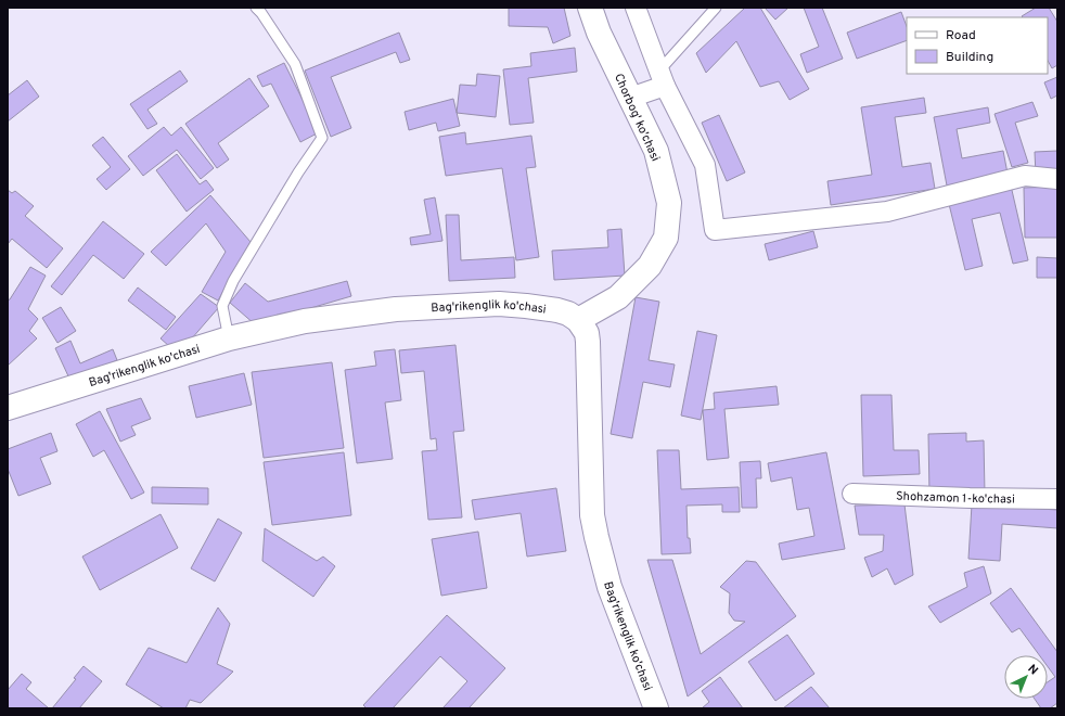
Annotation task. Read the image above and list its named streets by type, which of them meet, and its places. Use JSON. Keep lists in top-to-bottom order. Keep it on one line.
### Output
{"streets":{"main road":["Chorbog' ko'chasi","Bag'rikenglik ko'chasi"],"street":["Shohzamon 1-ko'chasi"]},"crossings":[["Chorbog' ko'chasi","Bag'rikenglik ko'chasi"]],"legend":["Road","Building"],"north":"top right"}
